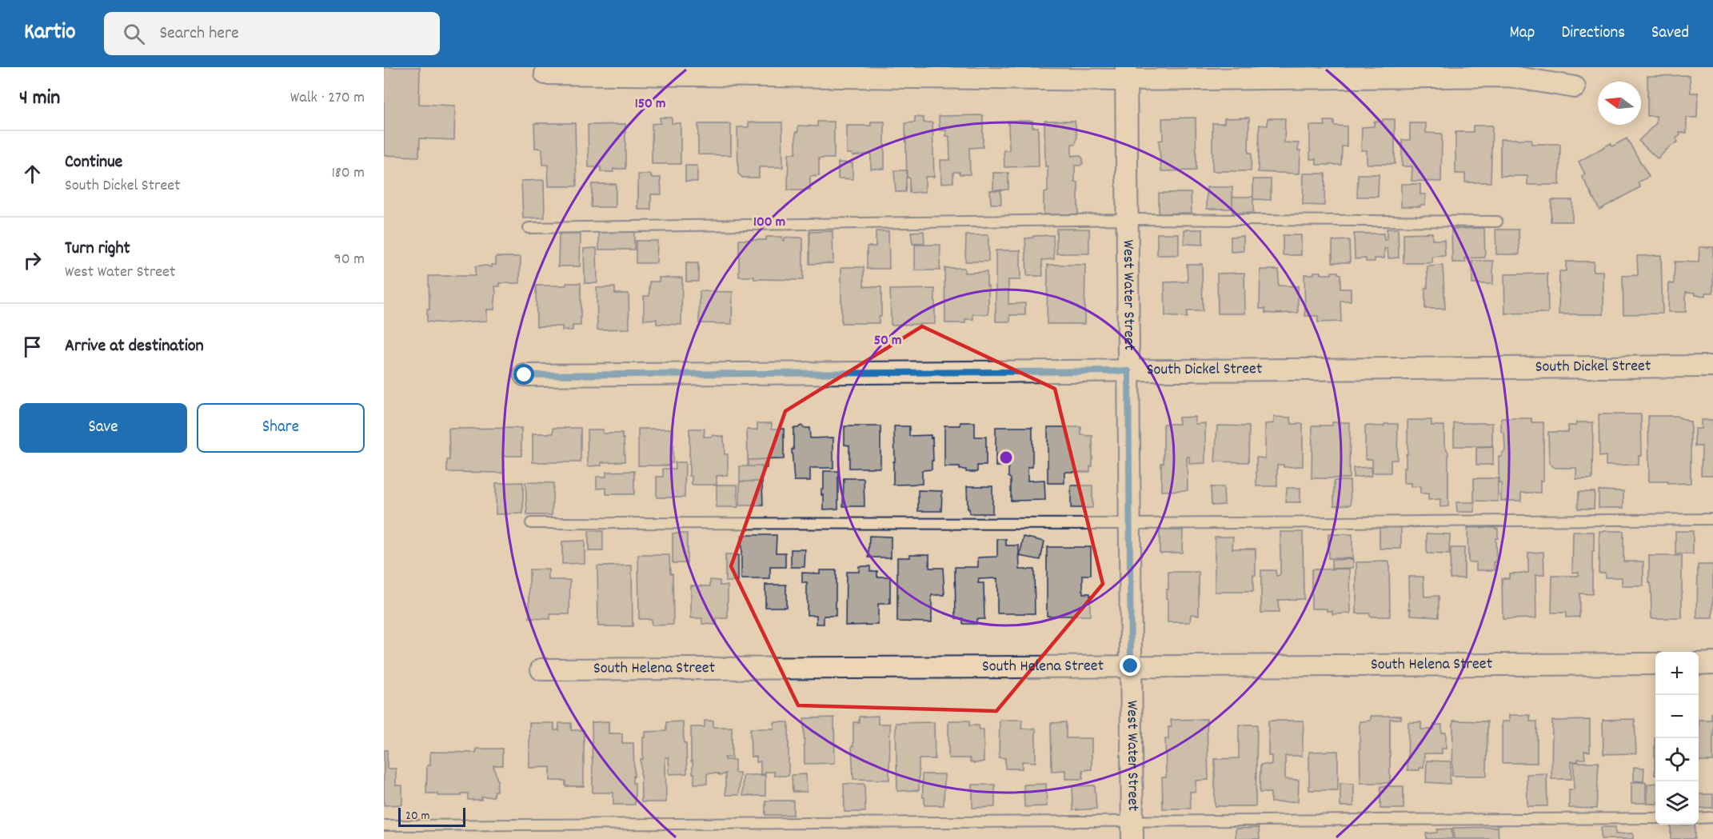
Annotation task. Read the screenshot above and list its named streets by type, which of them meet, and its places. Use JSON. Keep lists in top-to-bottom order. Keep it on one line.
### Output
{"streets":{"street":["West Water Street","South Dickel Street","South Helena Street"]},"crossings":[["West Water Street","South Dickel Street"],["West Water Street","South Helena Street"]],"scale_bar":"20 m","north":"left","page":{"header":"Kartio","search":"Search here","nav":["Map","Directions","Saved"],"heading":["4 min","Walk · 270 m"],"list":[["Continue","South Dickel Street","180 m"],["Turn right","West Water Street","90 m"],"Arrive at destination"],"buttons":["Save","Share"],"map_buttons":["+","−"],"scale":"20 m"},"rings":["150 m","100 m","50 m"]}
